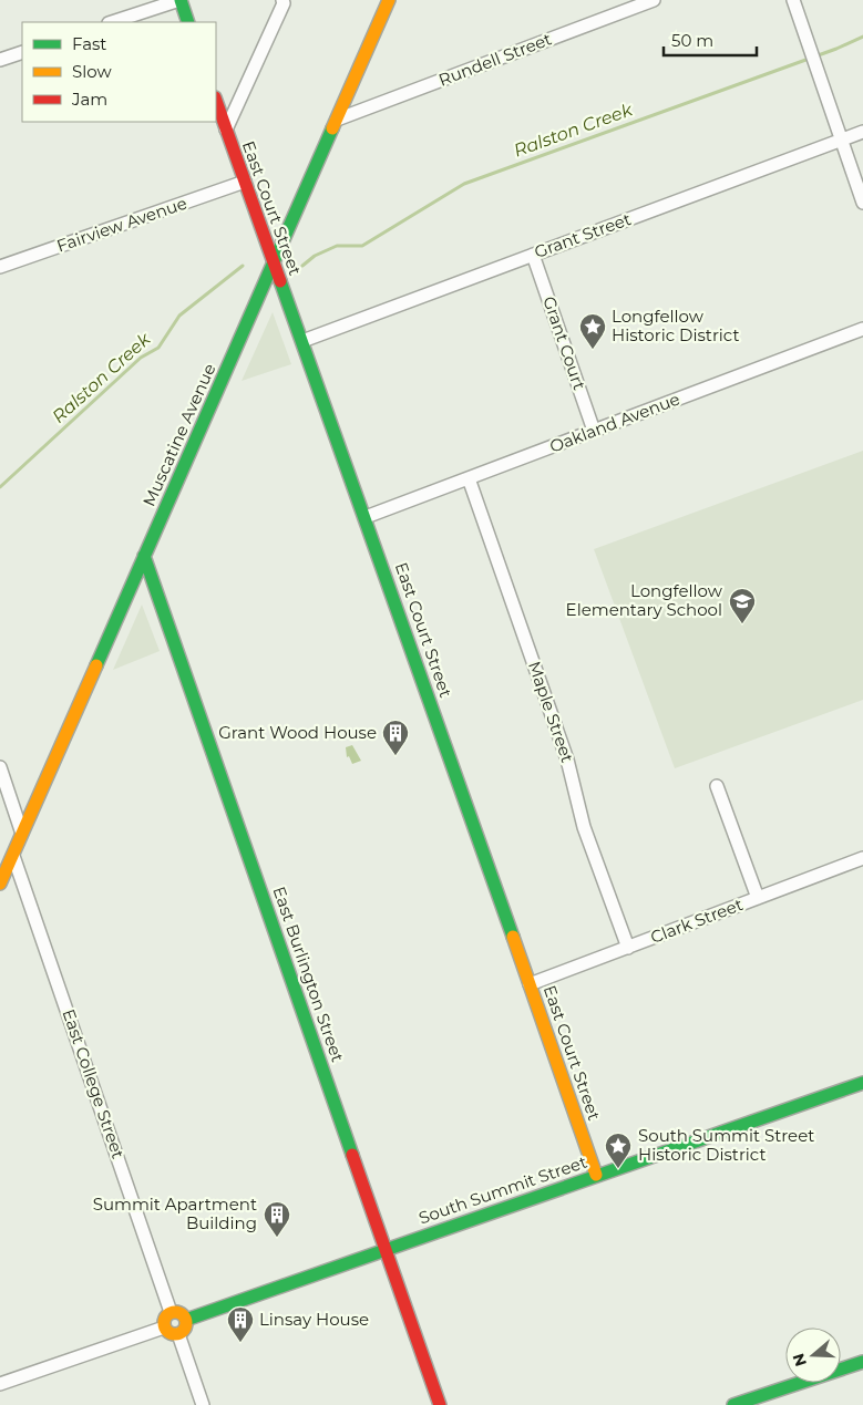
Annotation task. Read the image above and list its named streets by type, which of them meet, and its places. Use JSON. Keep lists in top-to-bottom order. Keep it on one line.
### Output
{"streets":{"street":["Rundell Street","East Court Street","Fairview Avenue","Grant Street","Grant Court","Oakland Avenue","Muscatine Avenue","Maple Street","Clark Street","East Burlington Street","East College Street","South Summit Street"]},"crossings":[["Rundell Street","Muscatine Avenue"],["East Court Street","Fairview Avenue"],["East Court Street","Grant Street"],["East Court Street","Oakland Avenue"],["East Court Street","Muscatine Avenue"],["East Court Street","Clark Street"],["East Court Street","South Summit Street"],["Grant Street","Grant Court"],["Grant Court","Oakland Avenue"],["Oakland Avenue","Maple Street"],["Muscatine Avenue","East Burlington Street"],["Muscatine Avenue","East College Street"],["Maple Street","Clark Street"],["East Burlington Street","South Summit Street"],["East College Street","South Summit Street"]],"water":["Ralston Creek"],"places":{"place":["Longfellow Historic District","South Summit Street Historic District"],"school or university":["Longfellow Elementary School"],"building":["Grant Wood House","Summit Apartment Building","Linsay House"]},"legend":["Fast","Slow","Jam"],"scale_bar":"50 m","north":"left"}
